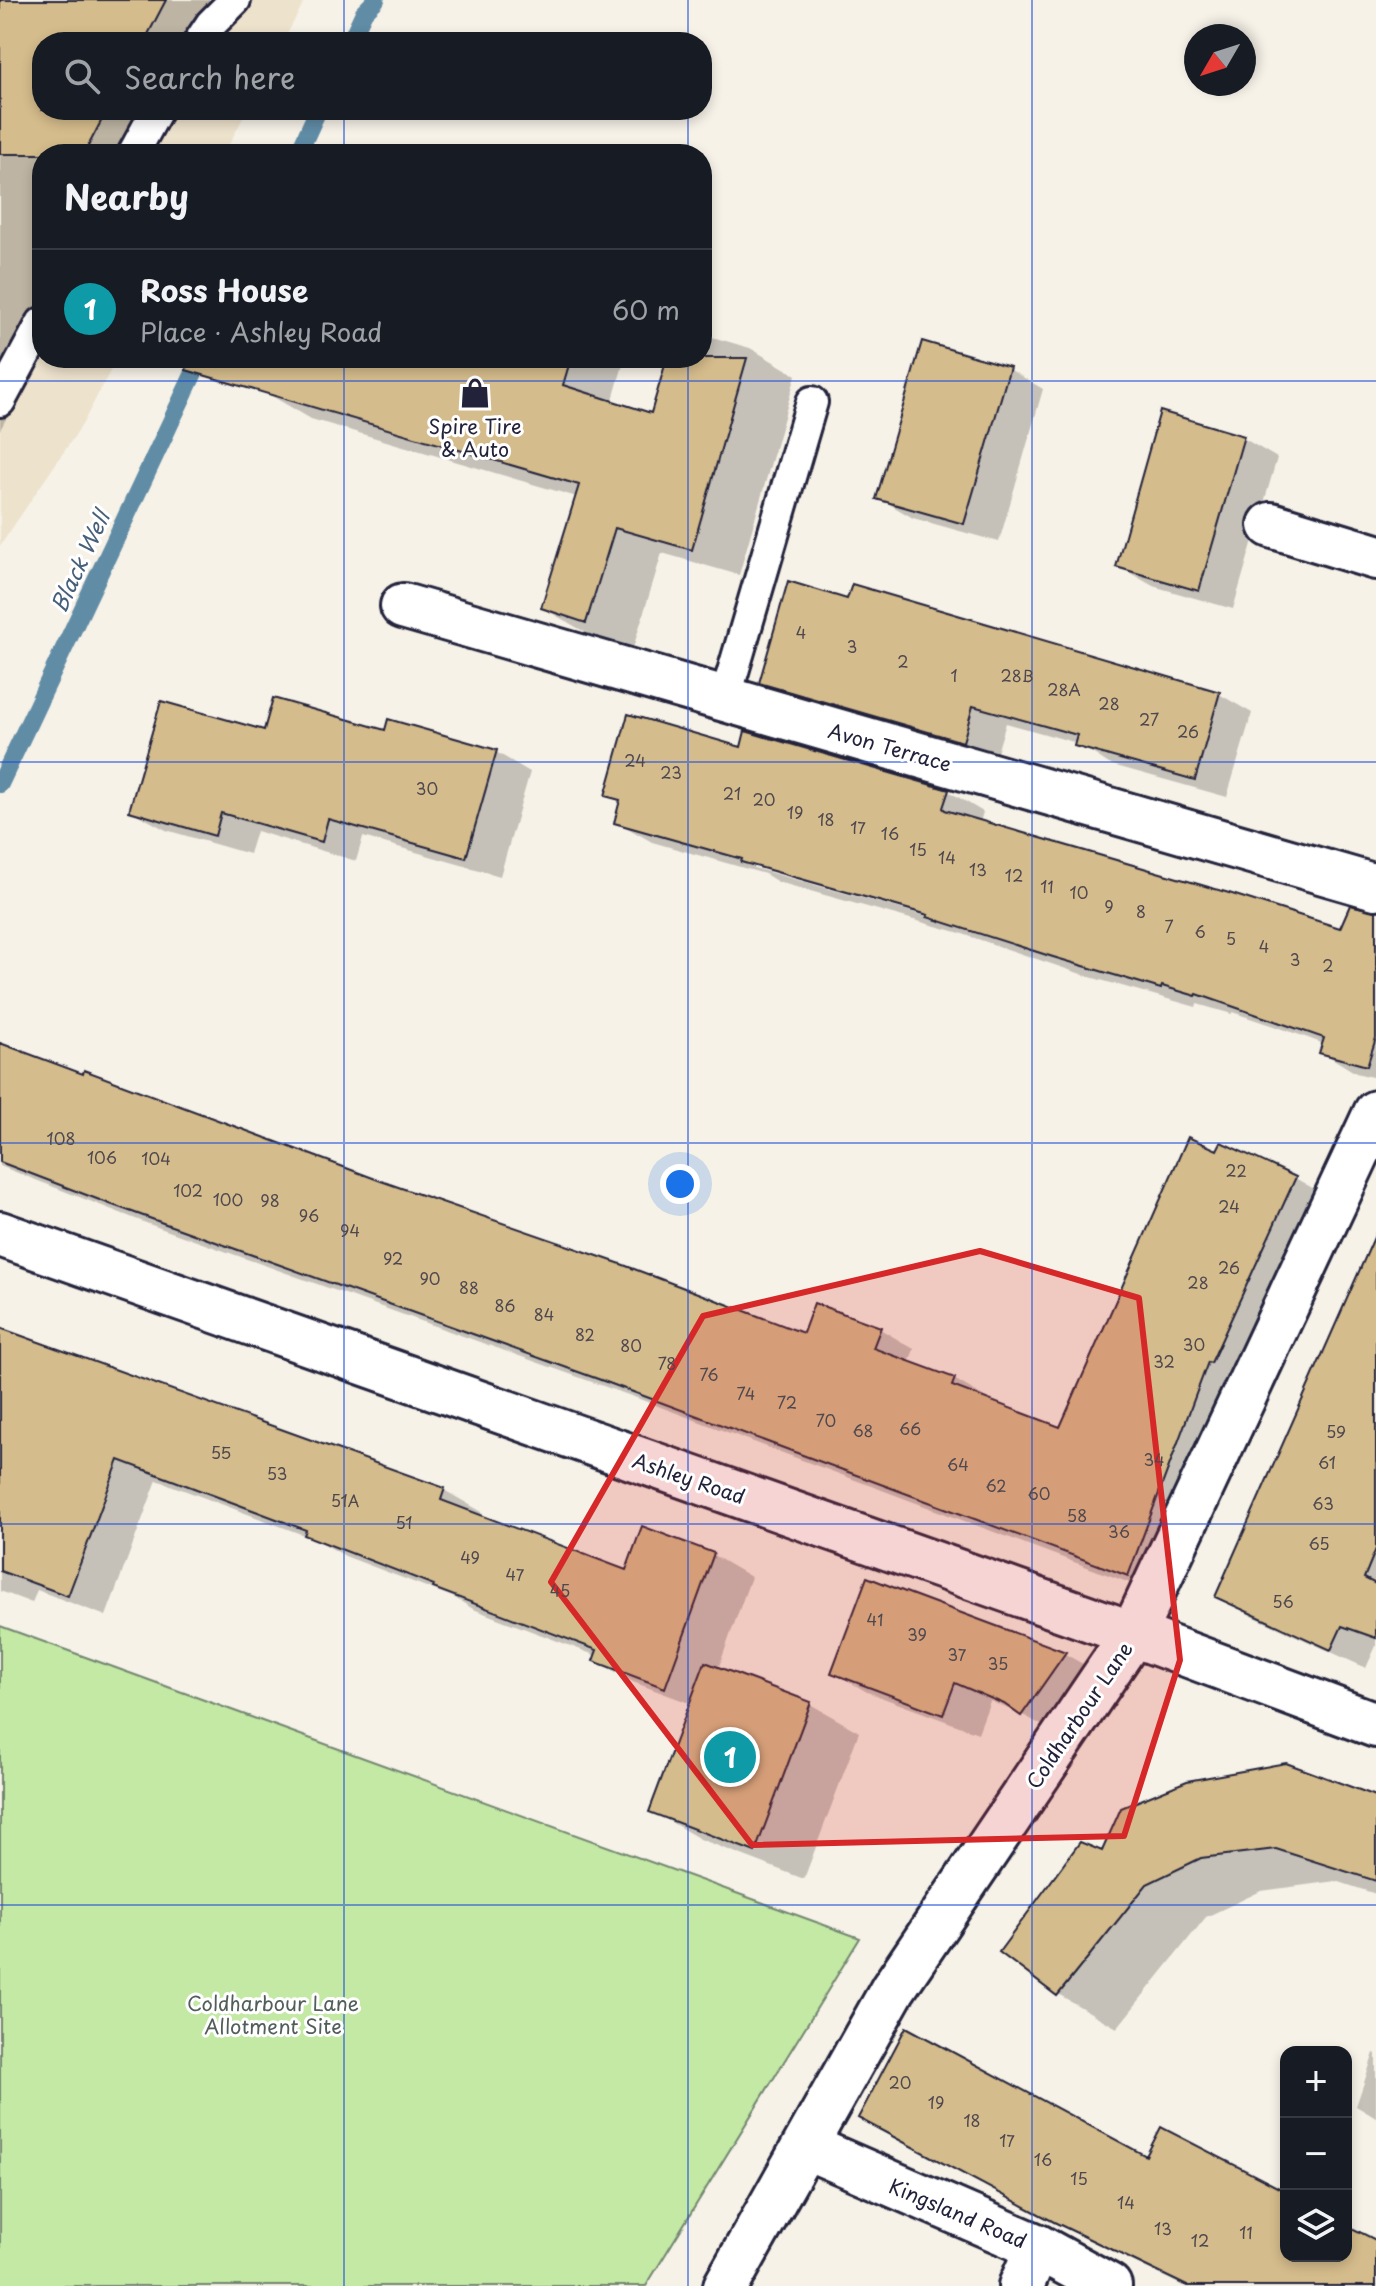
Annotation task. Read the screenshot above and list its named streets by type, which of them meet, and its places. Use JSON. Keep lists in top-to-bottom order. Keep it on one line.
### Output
{"streets":{"street":["Avon Terrace","Ashley Road","Coldharbour Lane","Kingsland Road"]},"crossings":[["Ashley Road","Coldharbour Lane"],["Coldharbour Lane","Kingsland Road"]],"water":["Black Well"],"parks":["Coldharbour Lane Allotment Site"],"places":{"shop":["Spire Tire & Auto"]},"house_numbers":["4","3","2","1","28B","28A","28","27","26","24","23","30","21","20","19","18","17","16","15","14","13","12","11","10","9","8","7","6","5","4","3","2","108","106","104","22","102","100","98","24","96","94","92","26","90","28","88","86","84","82","30","80","32","78","76","74","72","70","66","68","59","55","34","61","64","53","62","60","51A","63","58","51","36","65","49","47","45","56","41","39","37","35","20","19","18","17","16","15","14","13","11","12"],"north":"bottom left","page":{"search":"Search here","heading":"Nearby","list":[{"mark":"1","name":"Ross House","note":"Place · Ashley Road","value":"60 m"}],"pins":"1","map_buttons":["+","−"]}}
